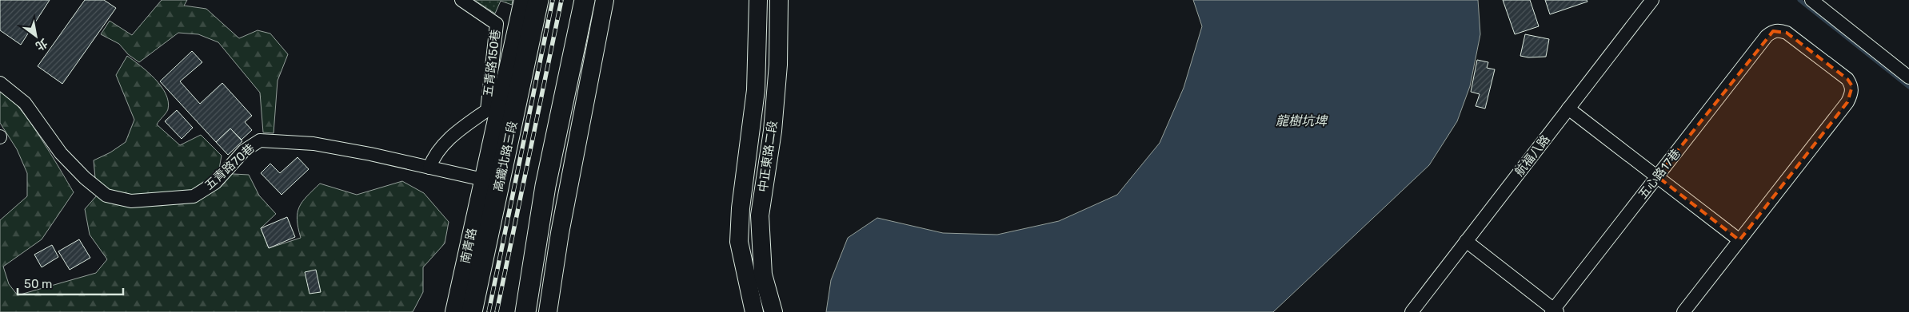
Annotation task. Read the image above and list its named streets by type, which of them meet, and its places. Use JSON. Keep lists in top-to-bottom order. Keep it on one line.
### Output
{"streets":{"main road":["高鐵北路三段","中正東路二段","南青路"],"street":["五青路150巷","航福八路","五青路70巷","五心路17巷"]},"crossings":[["五青路150巷","五青路70巷"],["高鐵北路三段","五青路70巷"],["高鐵北路三段","南青路"],["五青路70巷","南青路"]],"water":["龍樹坑埤"],"scale_bar":"50 m","north":"bottom right"}
